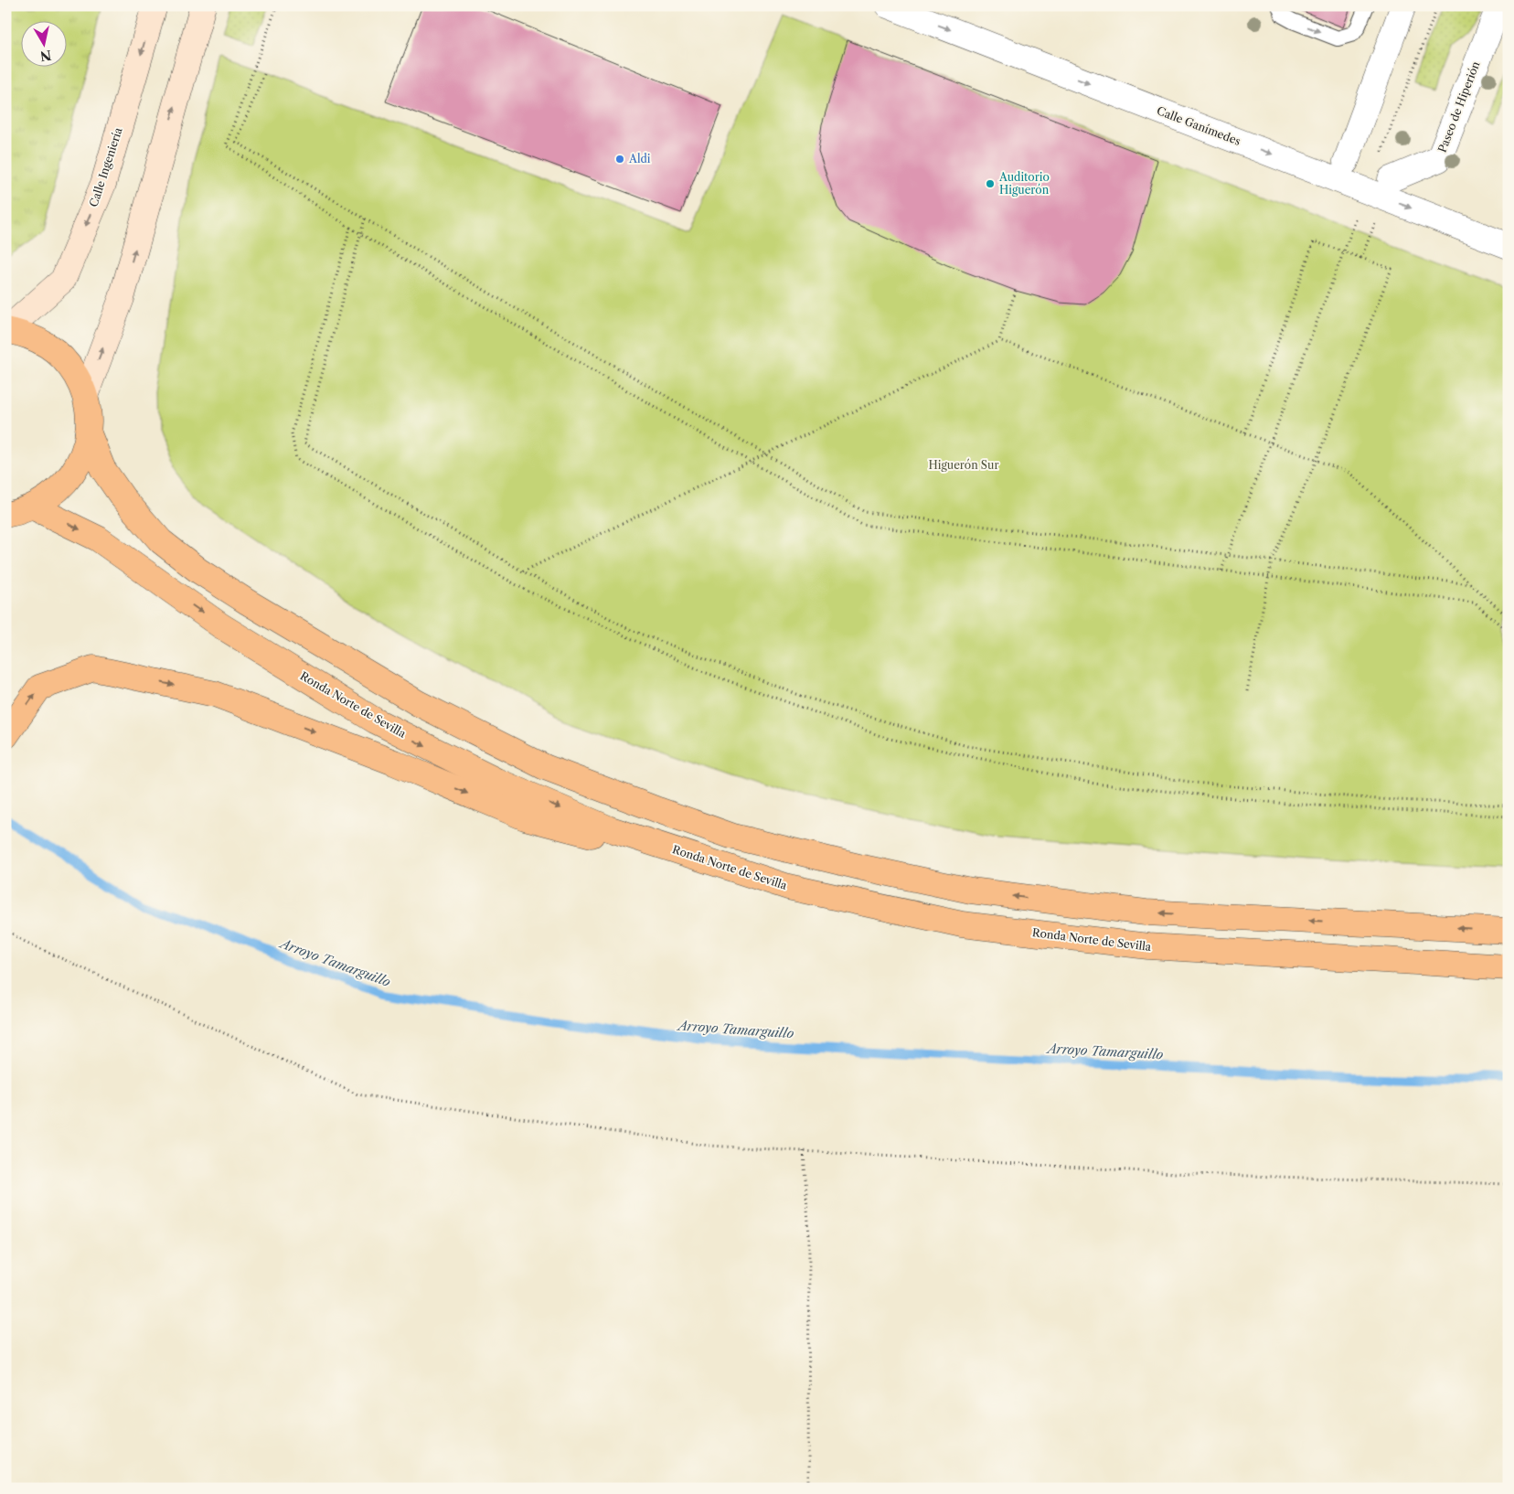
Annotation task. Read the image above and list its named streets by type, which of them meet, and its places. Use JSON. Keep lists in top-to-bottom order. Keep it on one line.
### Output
{"streets":{"highway":["Ronda Norte de Sevilla"],"street":["Paseo de Hiperión","Calle Ganímedes","Calle Ingeniería"]},"one_way":["Calle Ganímedes"],"water":["Arroyo Tamarguillo"],"parks":["Higuerón Sur"],"places":["Aldi","Auditorio Higuerón"],"north":"bottom"}
